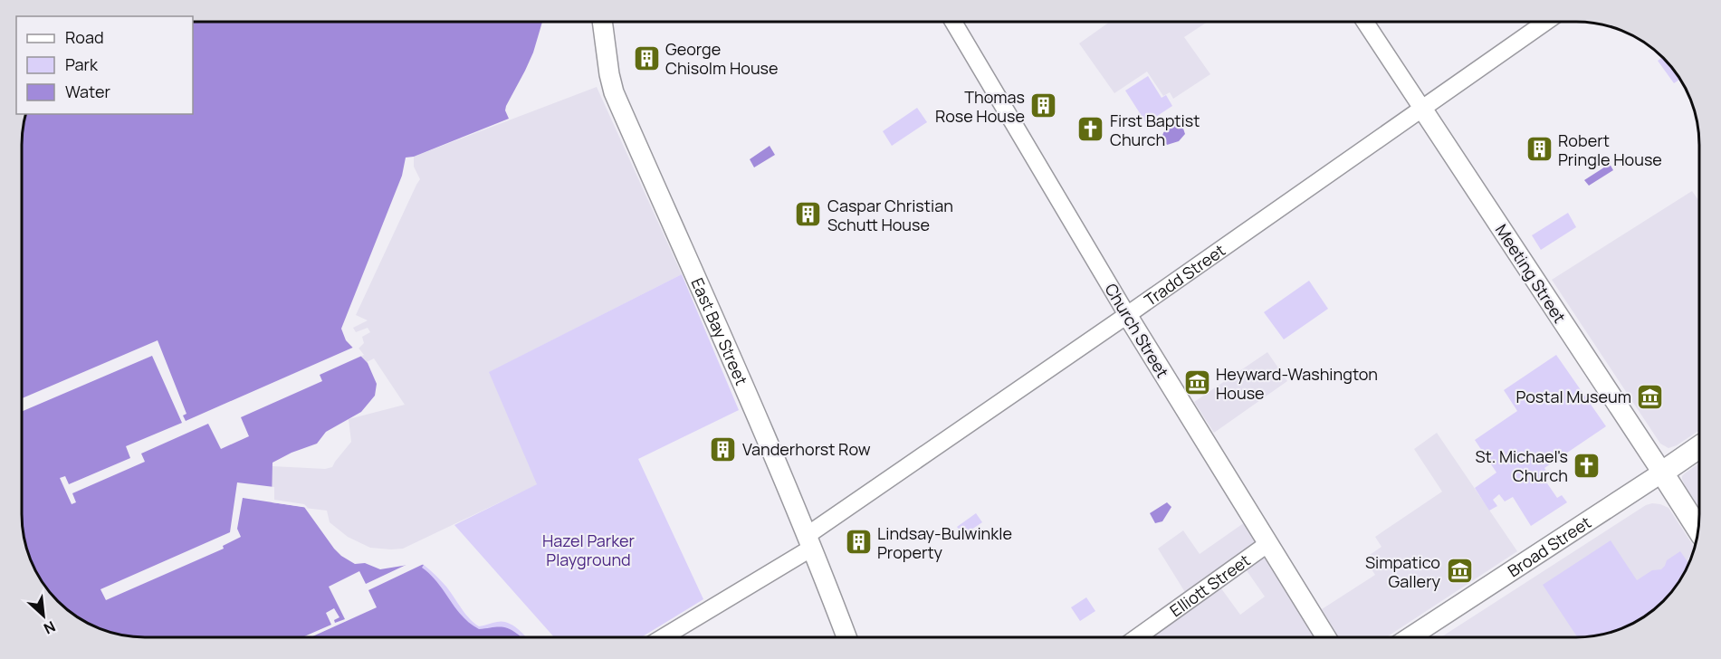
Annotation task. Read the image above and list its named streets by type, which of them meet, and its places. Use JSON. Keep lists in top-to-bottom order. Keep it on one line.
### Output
{"streets":{"main road":["Meeting Street","Broad Street"],"street":["Tradd Street","East Bay Street","Church Street","Elliott Street"]},"crossings":[["Meeting Street","Tradd Street"],["Meeting Street","Broad Street"],["Tradd Street","East Bay Street"],["Tradd Street","Church Street"],["Church Street","Elliott Street"]],"parks":["Hazel Parker Playground"],"places":{"building":["George Chisolm House","Thomas Rose House","Robert Pringle House","Caspar Christian Schutt House","Vanderhorst Row","Lindsay-Bulwinkle Property"],"church":["First Baptist Church","St. Michael's Church"],"museum":["Heyward-Washington House","Postal Museum","Simpatico Gallery"]},"legend":["Road","Park","Water"],"north":"bottom right"}
